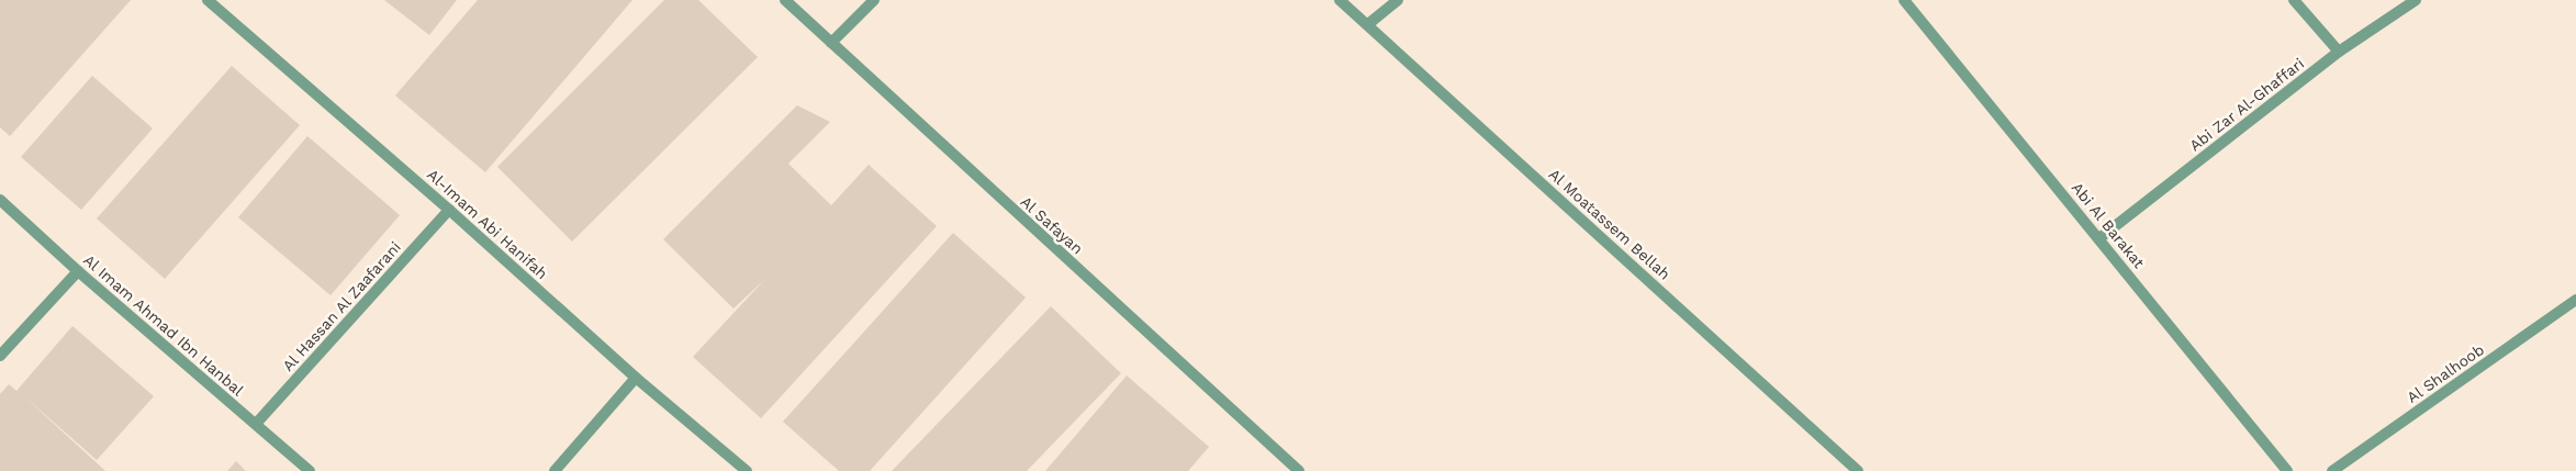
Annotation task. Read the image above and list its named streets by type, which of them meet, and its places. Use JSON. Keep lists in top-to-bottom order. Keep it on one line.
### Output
{"streets":{"street":["Abi Zar Al-Ghaffari","Al-Imam Abi Hanifah","Al Moatassem Bellah","Al Safayan","Abi Al Barakat","Al Hassan Al Zaafarani","Al Imam Ahmad Ibn Hanbal","Al Shalhoob"]},"crossings":[["Abi Zar Al-Ghaffari","Abi Al Barakat"],["Al-Imam Abi Hanifah","Al Hassan Al Zaafarani"],["Al Hassan Al Zaafarani","Al Imam Ahmad Ibn Hanbal"]]}
